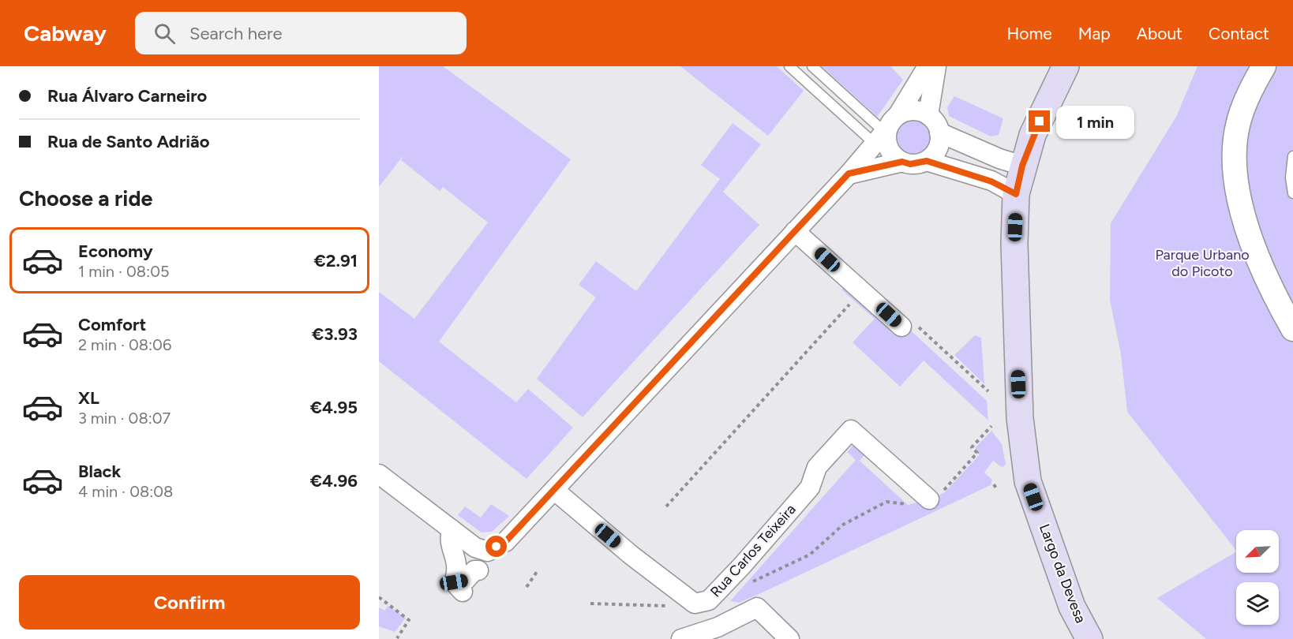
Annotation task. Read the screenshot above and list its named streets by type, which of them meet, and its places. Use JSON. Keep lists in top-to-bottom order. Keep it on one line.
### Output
{"streets":{"main road":["Largo da Devesa"],"street":["Rua Carlos Teixeira"]},"parks":["Parque Urbano do Picoto"],"north":"bottom left","page":{"header":"Cabway","search":"Search here","nav":["Home","Map","About","Contact"],"banner":["Rua Álvaro Carneiro","Rua de Santo Adrião"],"bubble":"1 min","heading":"Choose a ride","list":[{"name":"Economy","note":"1 min · 08:05","value":"€2.91"},{"name":"Comfort","note":"2 min · 08:06","value":"€3.93"},{"name":"XL","note":"3 min · 08:07","value":"€4.95"},{"name":"Black","note":"4 min · 08:08","value":"€4.96"}],"buttons":"Confirm"}}
